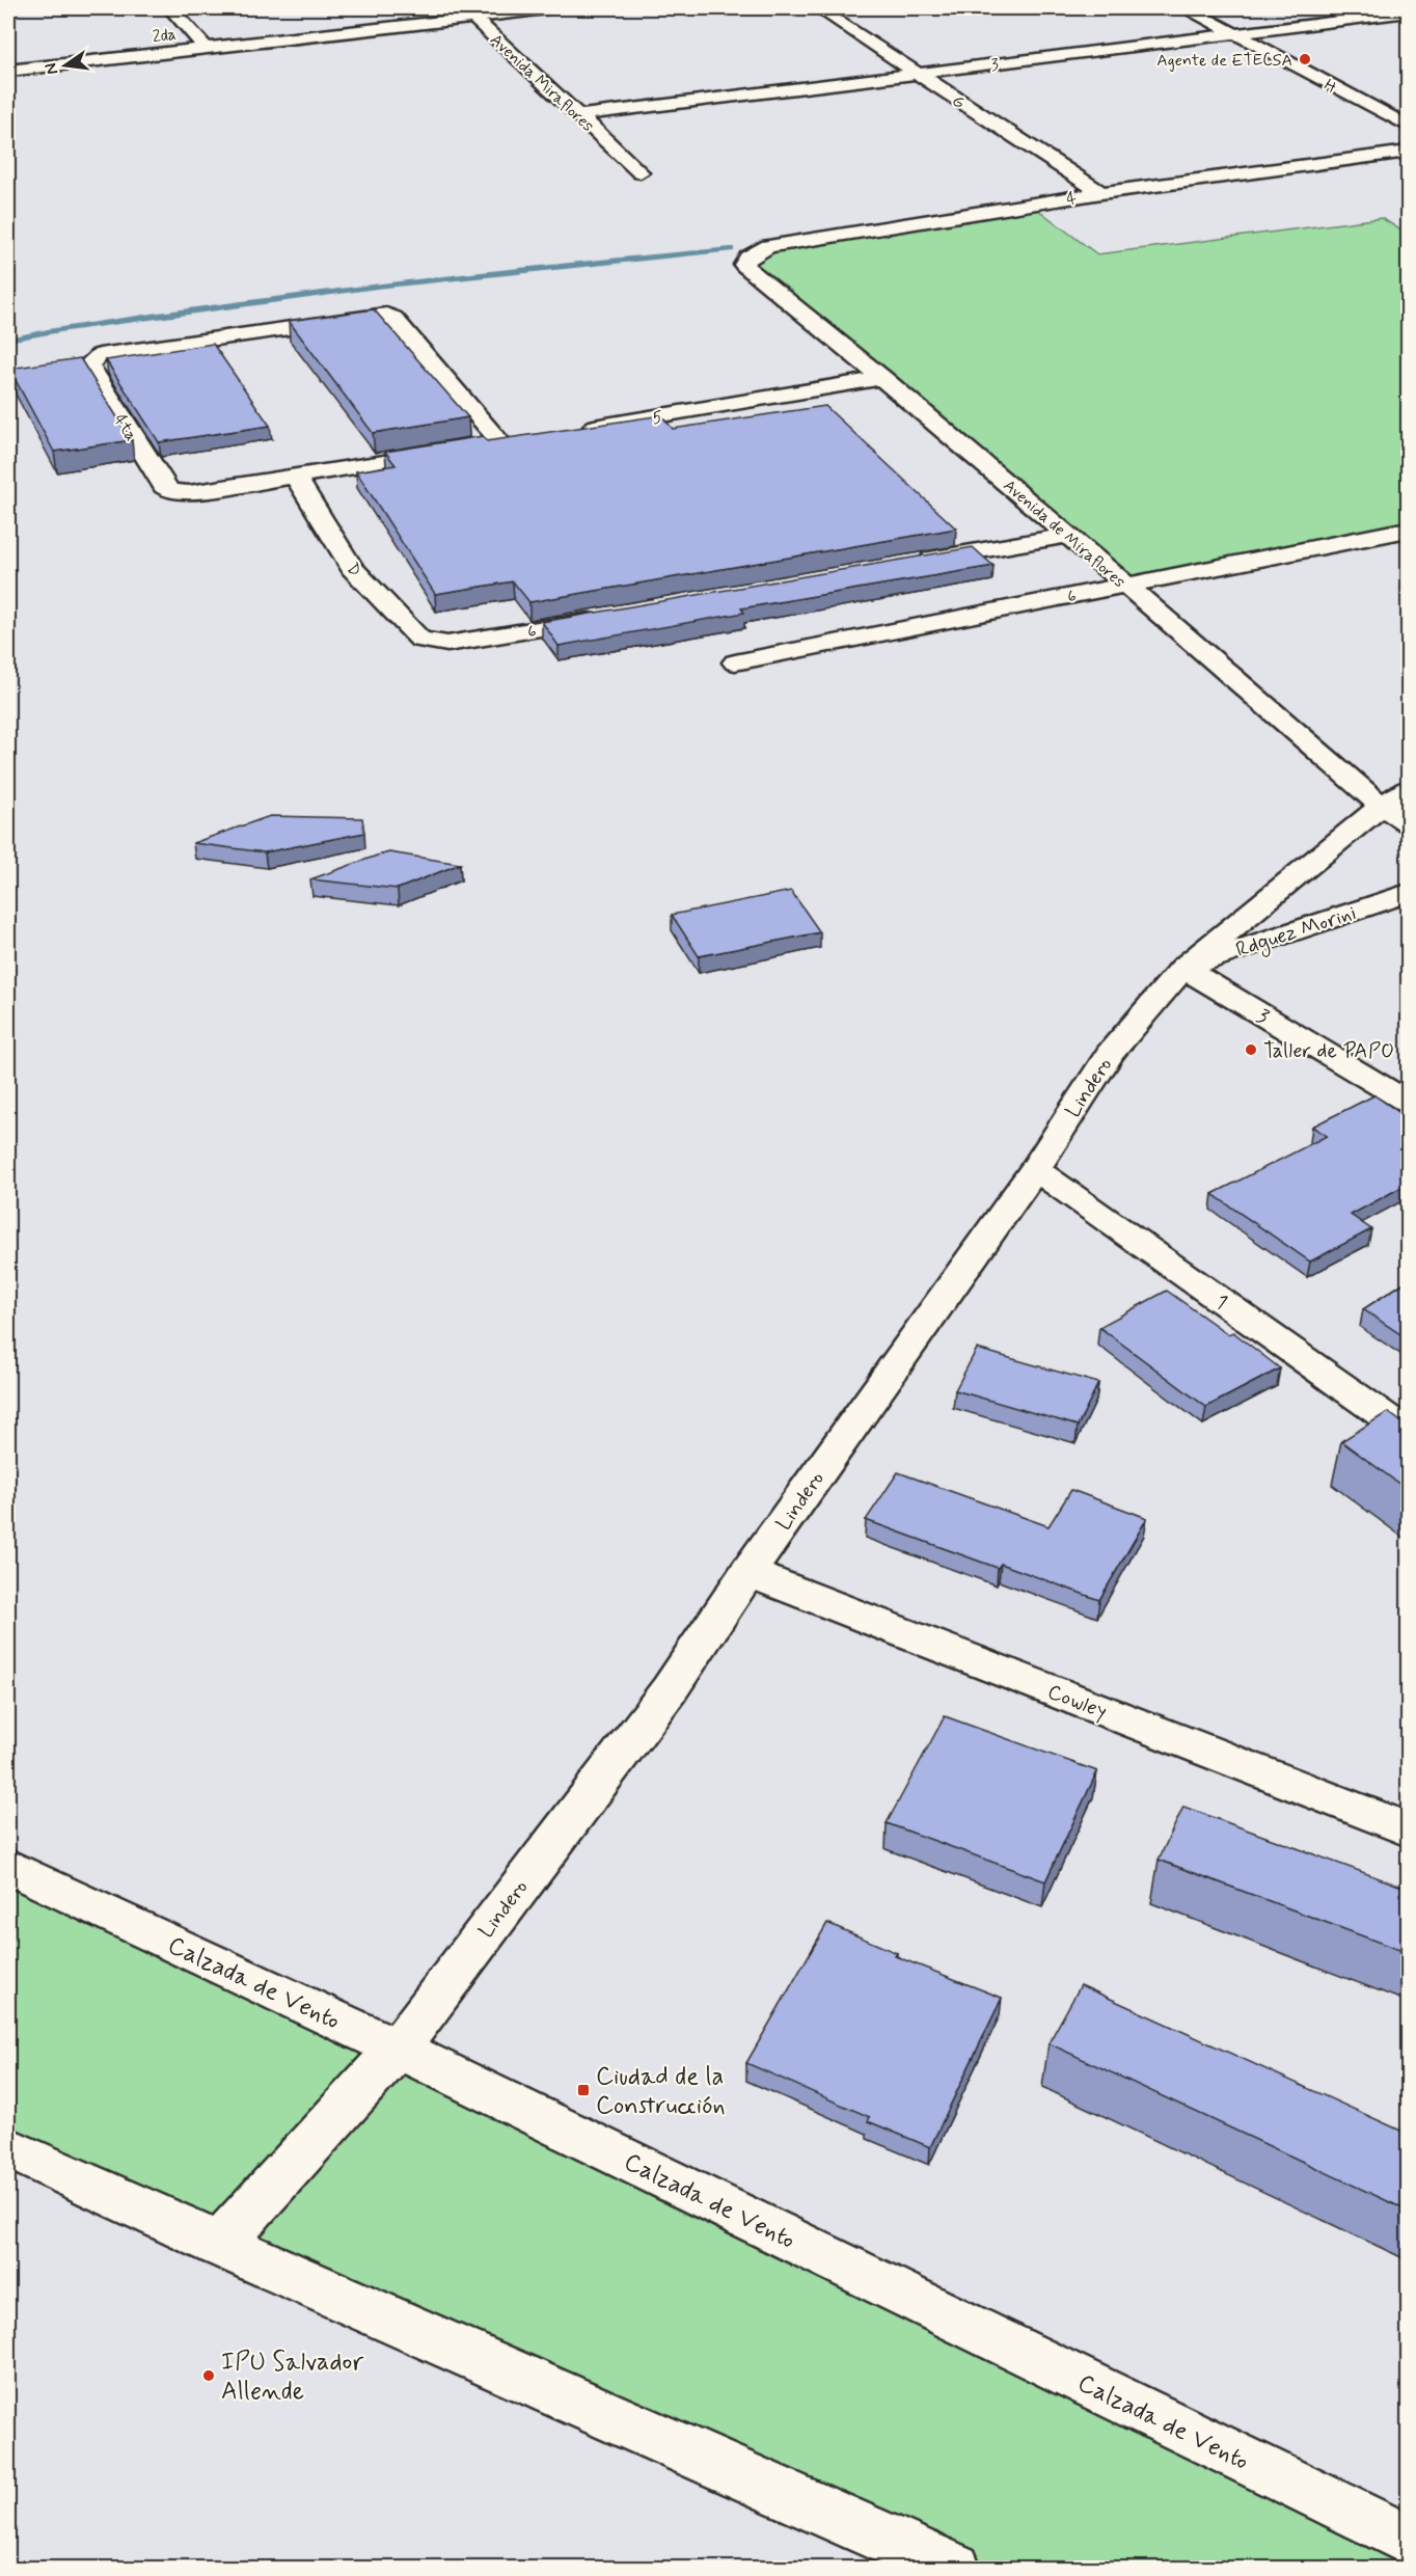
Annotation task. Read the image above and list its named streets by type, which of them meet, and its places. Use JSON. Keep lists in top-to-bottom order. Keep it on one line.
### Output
{"streets":{"street":["2da","3","Avenida Miraflores","H","G","4","5","4ta","Avenida de Miraflores","D","6","Rdguez Morini","Lindero","1","Cowley","Calzada de Vento"]},"crossings":[["2da","Avenida Miraflores"],["3","Avenida Miraflores"],["3","H"],["3","G"],["3","Rdguez Morini"],["3","Lindero"],["G","4"],["4","Avenida de Miraflores"],["5","Avenida de Miraflores"],["4ta","D"],["Avenida de Miraflores","6"],["Avenida de Miraflores","Lindero"],["D","6"],["Rdguez Morini","Lindero"],["Lindero","1"],["Lindero","Cowley"],["Lindero","Calzada de Vento"]],"places":{"other":["Agente de ETECSA","Taller de PAPO","IPU Salvador Allende"],"transit":["Ciudad de la Construcción"]},"north":"left"}
